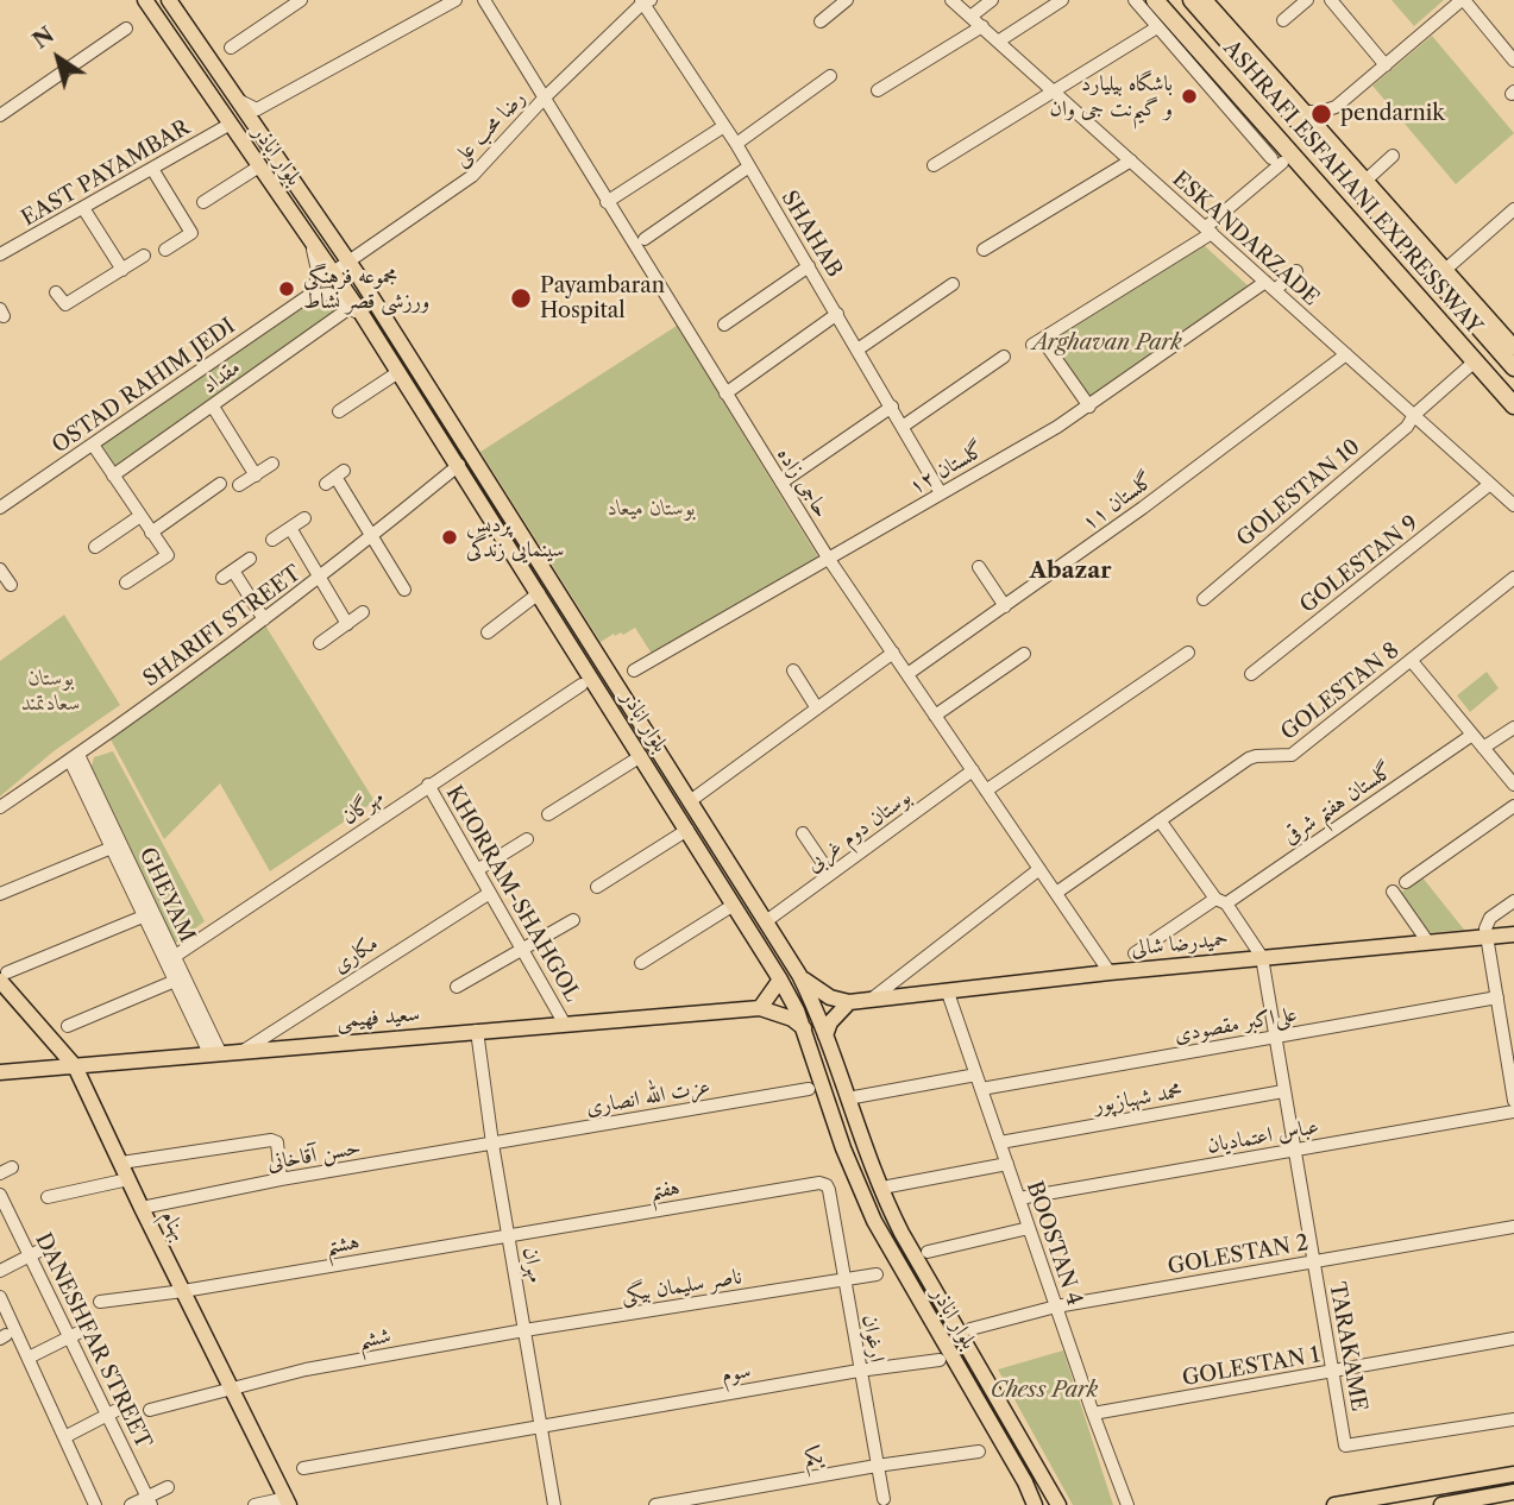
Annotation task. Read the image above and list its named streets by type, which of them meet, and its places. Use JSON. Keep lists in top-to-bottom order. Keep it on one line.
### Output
{"streets":{"highway":["ASHRAFI ESFAHANI EXPRESSWAY"],"main road":["بلوار اباذر","حمیدرضا شالی","سعید فهیمی","بهنام"],"street":["رضا محب علی","EAST PAYAMBAR","SHAHAB","ESKANDARZADE","مقداد","OSTAD RAHIM JEDI","گلستان ۱۲","حاجی زاده","GOLESTAN 10","گلستان ۱۱","GOLESTAN 9","SHARIFI STREET","GOLESTAN 8","گلستان هفتم شرقی","مهرگان","بوستان دوم غربی","KHORRAM-SHAHGOL","GHEYAM","مکاری","علی‌اکبر مقصودی","عزت الله انصاری","محمد شهبازپور","عباس اعتمادیان","حسن آقاخانی","هفتم","BOOSTAN 4","هشتم","GOLESTAN 2","مهران","ناصر سلیمان بیگی","ششم","ارغوان","DANESHFAR STREET","TARAKAME","GOLESTAN 1","سوم","یکم"]},"crossings":[["رضا محب علی","بلوار اباذر"],["رضا محب علی","SHAHAB"],["رضا محب علی","حاجی زاده"],["بلوار اباذر","EAST PAYAMBAR"],["بلوار اباذر","مقداد"],["بلوار اباذر","SHARIFI STREET"],["بلوار اباذر","بوستان دوم غربی"],["ASHRAFI ESFAHANI EXPRESSWAY","GOLESTAN 10"],["SHAHAB","گلستان ۱۲"],["ESKANDARZADE","گلستان ۱۲"],["ESKANDARZADE","GOLESTAN 10"],["ESKANDARZADE","گلستان ۱۱"],["ESKANDARZADE","GOLESTAN 9"],["گلستان ۱۲","حاجی زاده"],["حاجی زاده","گلستان ۱۱"],["حاجی زاده","GOLESTAN 8"],["حاجی زاده","بوستان دوم غربی"],["حاجی زاده","حمیدرضا شالی"],["SHARIFI STREET","GHEYAM"],["مهرگان","KHORRAM-SHAHGOL"],["مهرگان","GHEYAM"],["KHORRAM-SHAHGOL","مکاری"],["KHORRAM-SHAHGOL","سعید فهیمی"],["GHEYAM","سعید فهیمی"],["حمیدرضا شالی","BOOSTAN 4"],["حمیدرضا شالی","TARAKAME"],["مکاری","سعید فهیمی"],["سعید فهیمی","بهنام"],["سعید فهیمی","مهران"],["علی‌اکبر مقصودی","BOOSTAN 4"],["علی‌اکبر مقصودی","TARAKAME"],["عزت الله انصاری","حسن آقاخانی"],["عزت الله انصاری","مهران"],["محمد شهبازپور","BOOSTAN 4"],["محمد شهبازپور","TARAKAME"],["عباس اعتمادیان","BOOSTAN 4"],["عباس اعتمادیان","TARAKAME"],["حسن آقاخانی","بهنام"],["حسن آقاخانی","مهران"],["هفتم","هشتم"],["هفتم","مهران"],["هفتم","ارغوان"],["بهنام","هشتم"],["بهنام","ششم"],["BOOSTAN 4","GOLESTAN 2"],["BOOSTAN 4","GOLESTAN 1"],["هشتم","مهران"],["GOLESTAN 2","TARAKAME"],["مهران","ناصر سلیمان بیگی"],["مهران","ششم"],["مهران","سوم"],["ناصر سلیمان بیگی","ششم"],["ناصر سلیمان بیگی","ارغوان"],["ارغوان","سوم"],["ارغوان","یکم"],["TARAKAME","GOLESTAN 1"]],"districts":["Abazar"],"parks":["Arghavan Park","بوستان میعاد","بوستان سعادتمند","Chess Park"],"places":["باشگاه بیلیارد و گیم‌نت جی وان","pendarnik","مجموعه فرهنگی ورزشی قصر نشاط","Payambaran Hospital","پردیس سینمایی زندگی"],"north":"top left"}
